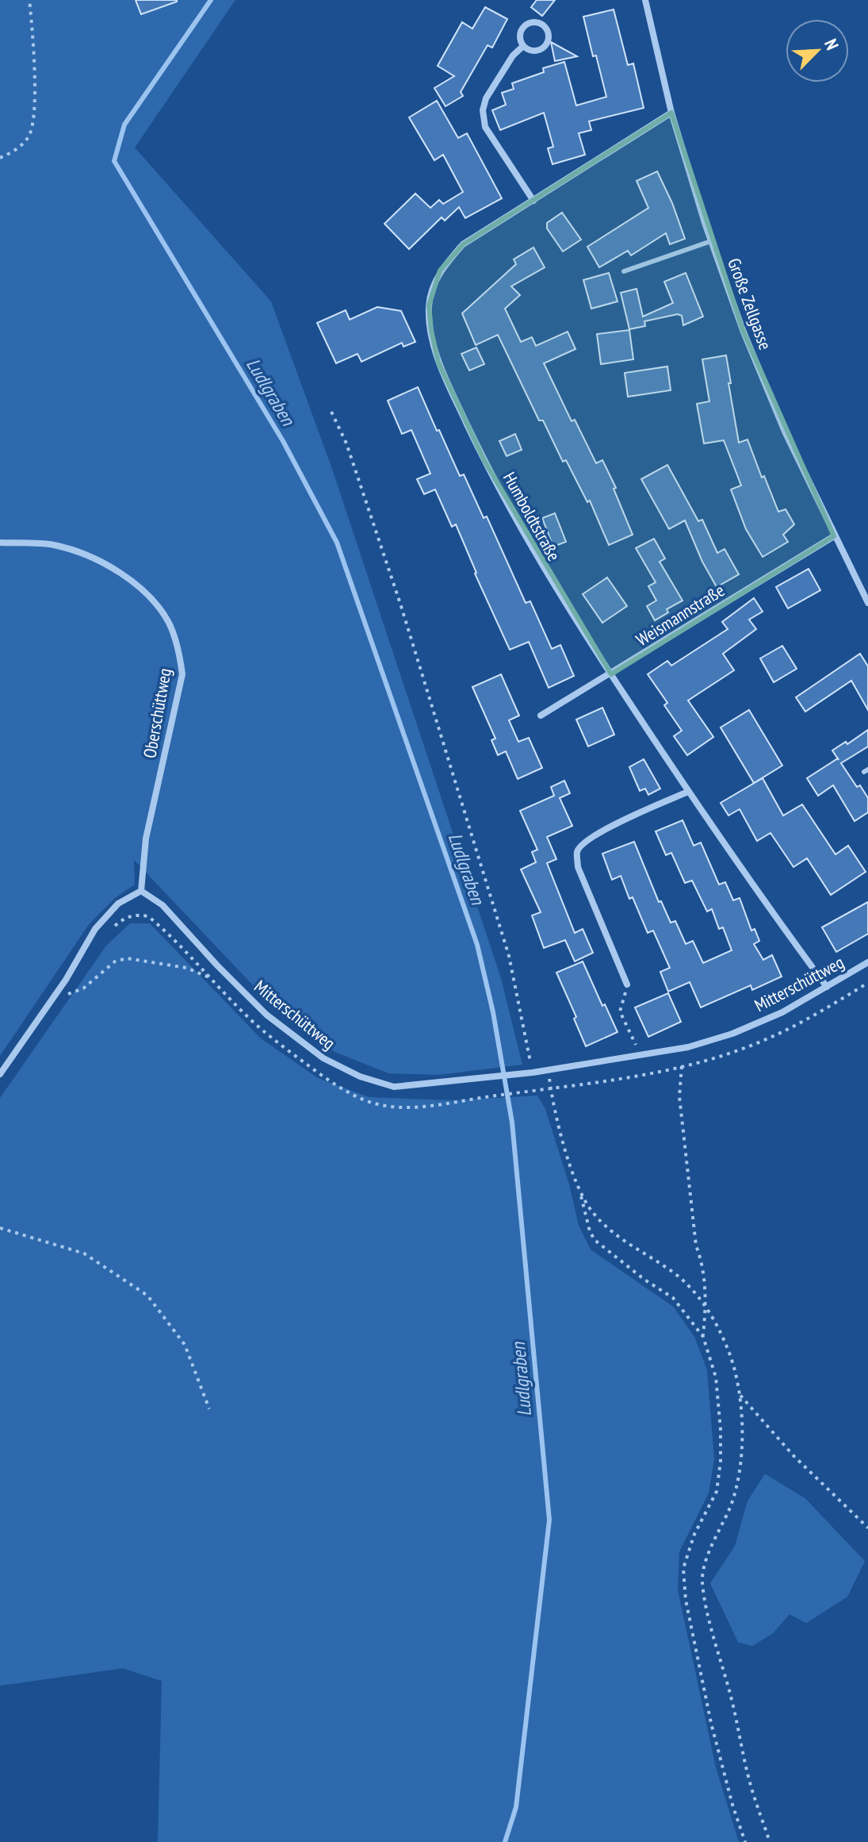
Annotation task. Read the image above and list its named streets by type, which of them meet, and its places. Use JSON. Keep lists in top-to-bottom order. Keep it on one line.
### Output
{"streets":{"street":["Große Zellgasse","Humboldtstraße","Weismannstraße","Oberschüttweg","Mitterschüttweg"]},"crossings":[["Große Zellgasse","Humboldtstraße"],["Große Zellgasse","Weismannstraße"],["Humboldtstraße","Weismannstraße"],["Humboldtstraße","Mitterschüttweg"],["Oberschüttweg","Mitterschüttweg"]],"water":["Ludlgraben"],"north":"top right"}
